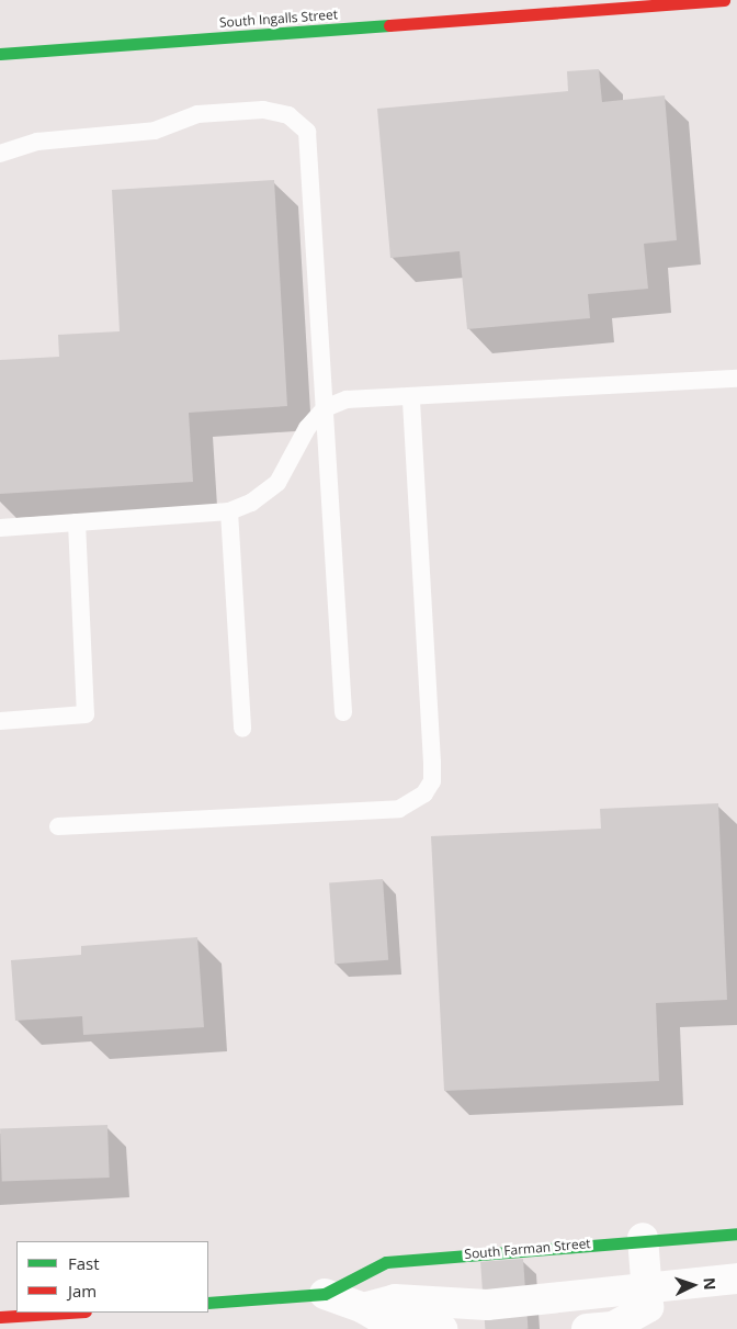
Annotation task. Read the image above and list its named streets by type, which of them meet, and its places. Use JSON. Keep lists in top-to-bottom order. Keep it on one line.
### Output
{"streets":{"street":["South Ingalls Street","South Farman Street"]},"legend":["Fast","Jam"],"north":"right"}
